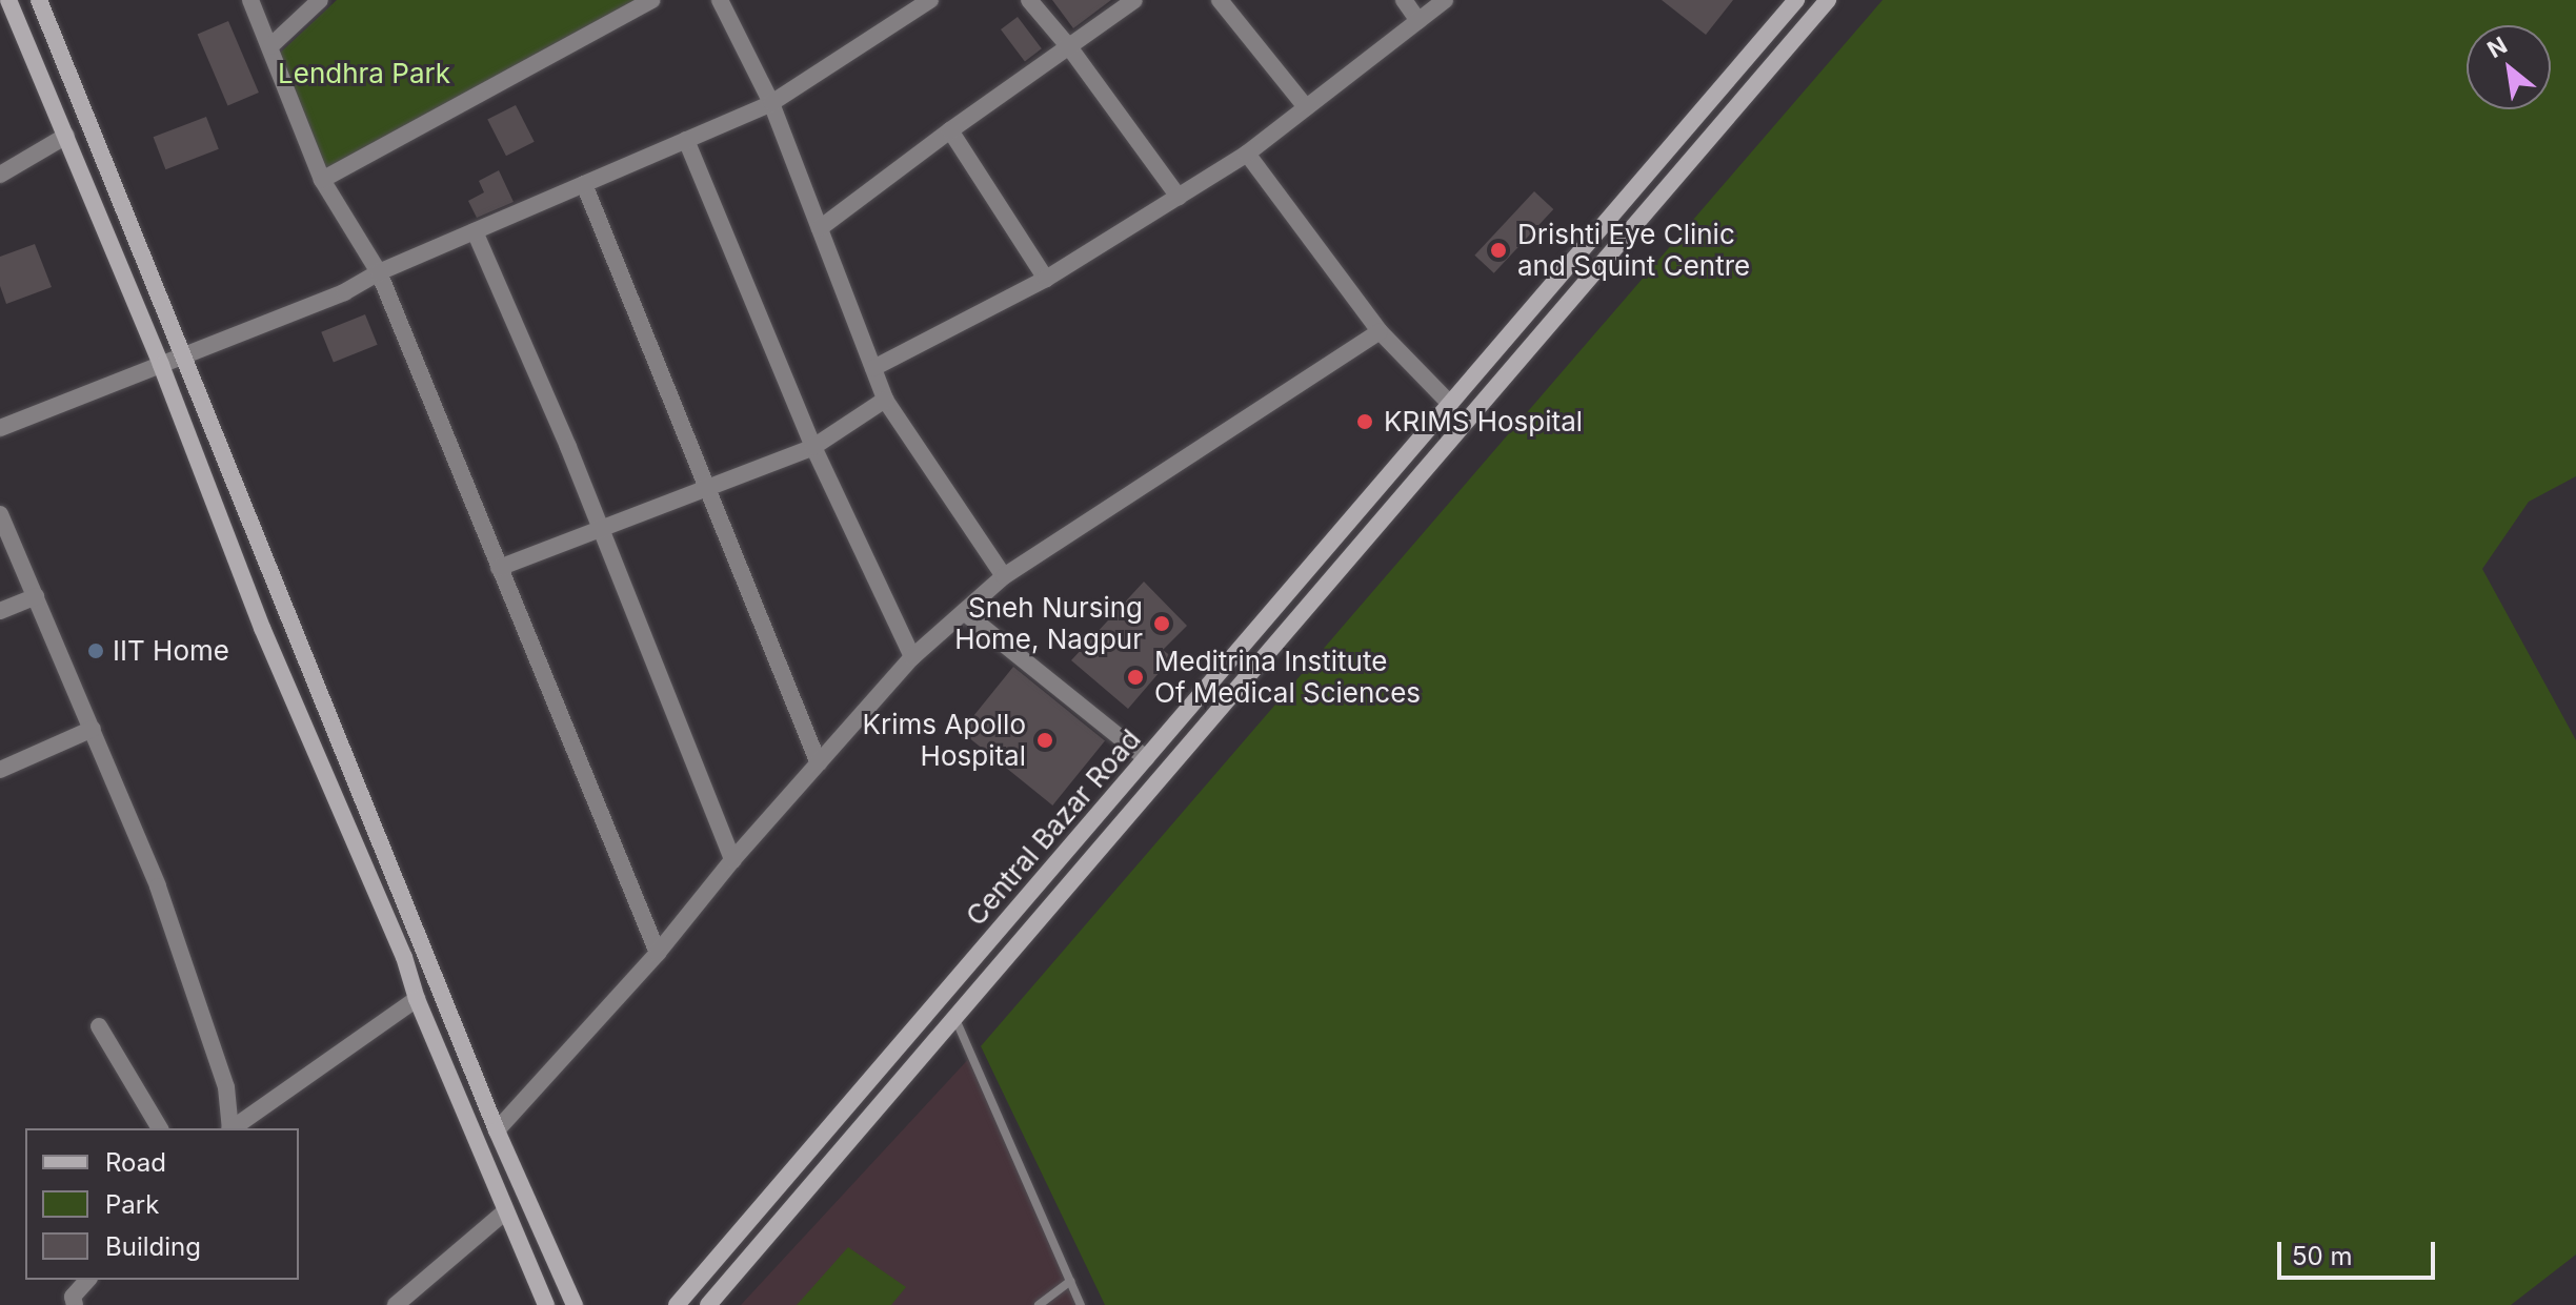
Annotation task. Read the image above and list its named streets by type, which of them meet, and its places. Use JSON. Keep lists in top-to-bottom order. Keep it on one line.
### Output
{"streets":{"main road":["Central Bazar Road"]},"parks":["Lendhra Park"],"places":["Drishti Eye Clinic and Squint Centre","KRIMS Hospital","Sneh Nursing Home, Nagpur","IIT Home","Meditrina Institute Of Medical Sciences","Krims Apollo Hospital"],"legend":["Road","Park","Building"],"scale_bar":"50 m","north":"top left"}
